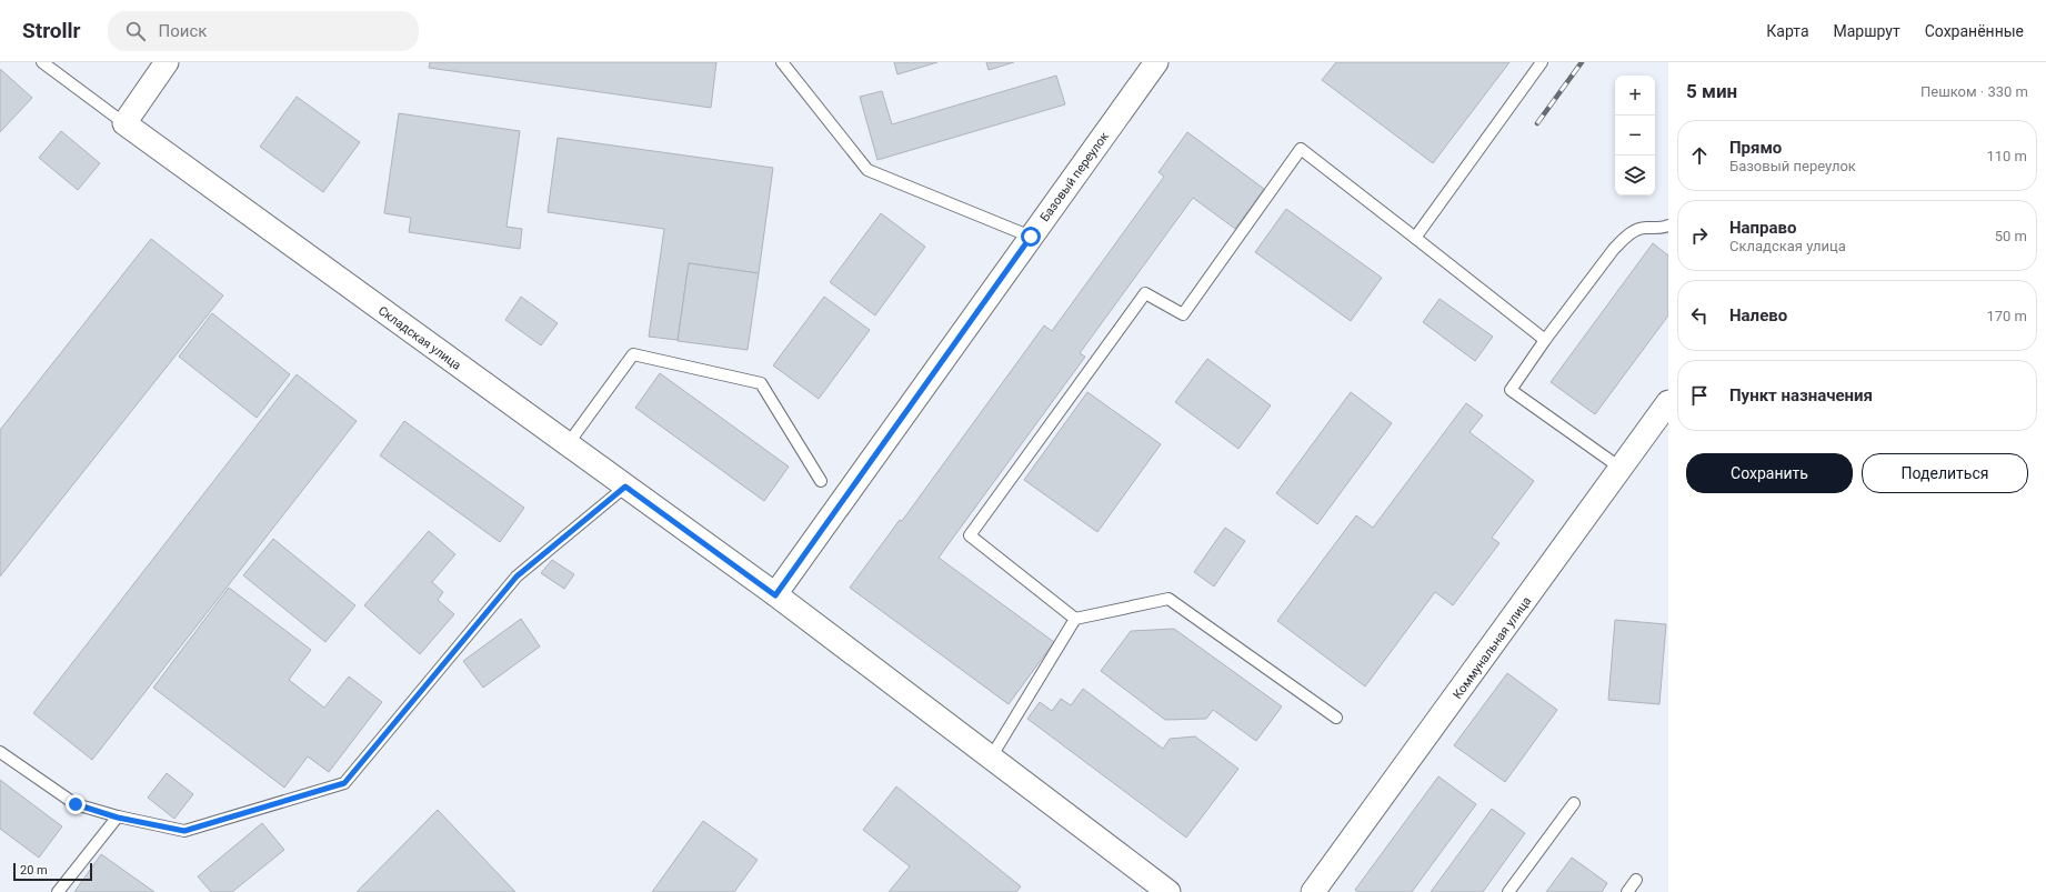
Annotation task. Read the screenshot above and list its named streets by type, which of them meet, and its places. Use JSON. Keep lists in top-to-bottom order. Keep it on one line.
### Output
{"streets":{"street":["Базовый переулок","Складская улица","Коммунальная улица"]},"crossings":[["Базовый переулок","Складская улица"]],"scale_bar":"20 m","page":{"header":"Strollr","search":"Поиск","nav":["Карта","Маршрут","Сохранённые"],"heading":["5 мин","Пешком · 330 m"],"map_buttons":["+","−"],"list":[["Прямо","Базовый переулок","110 m"],["Направо","Складская улица","50 m"],["Налево","170 m"],"Пункт назначения"],"buttons":["Сохранить","Поделиться"],"scale":"20 m"}}
